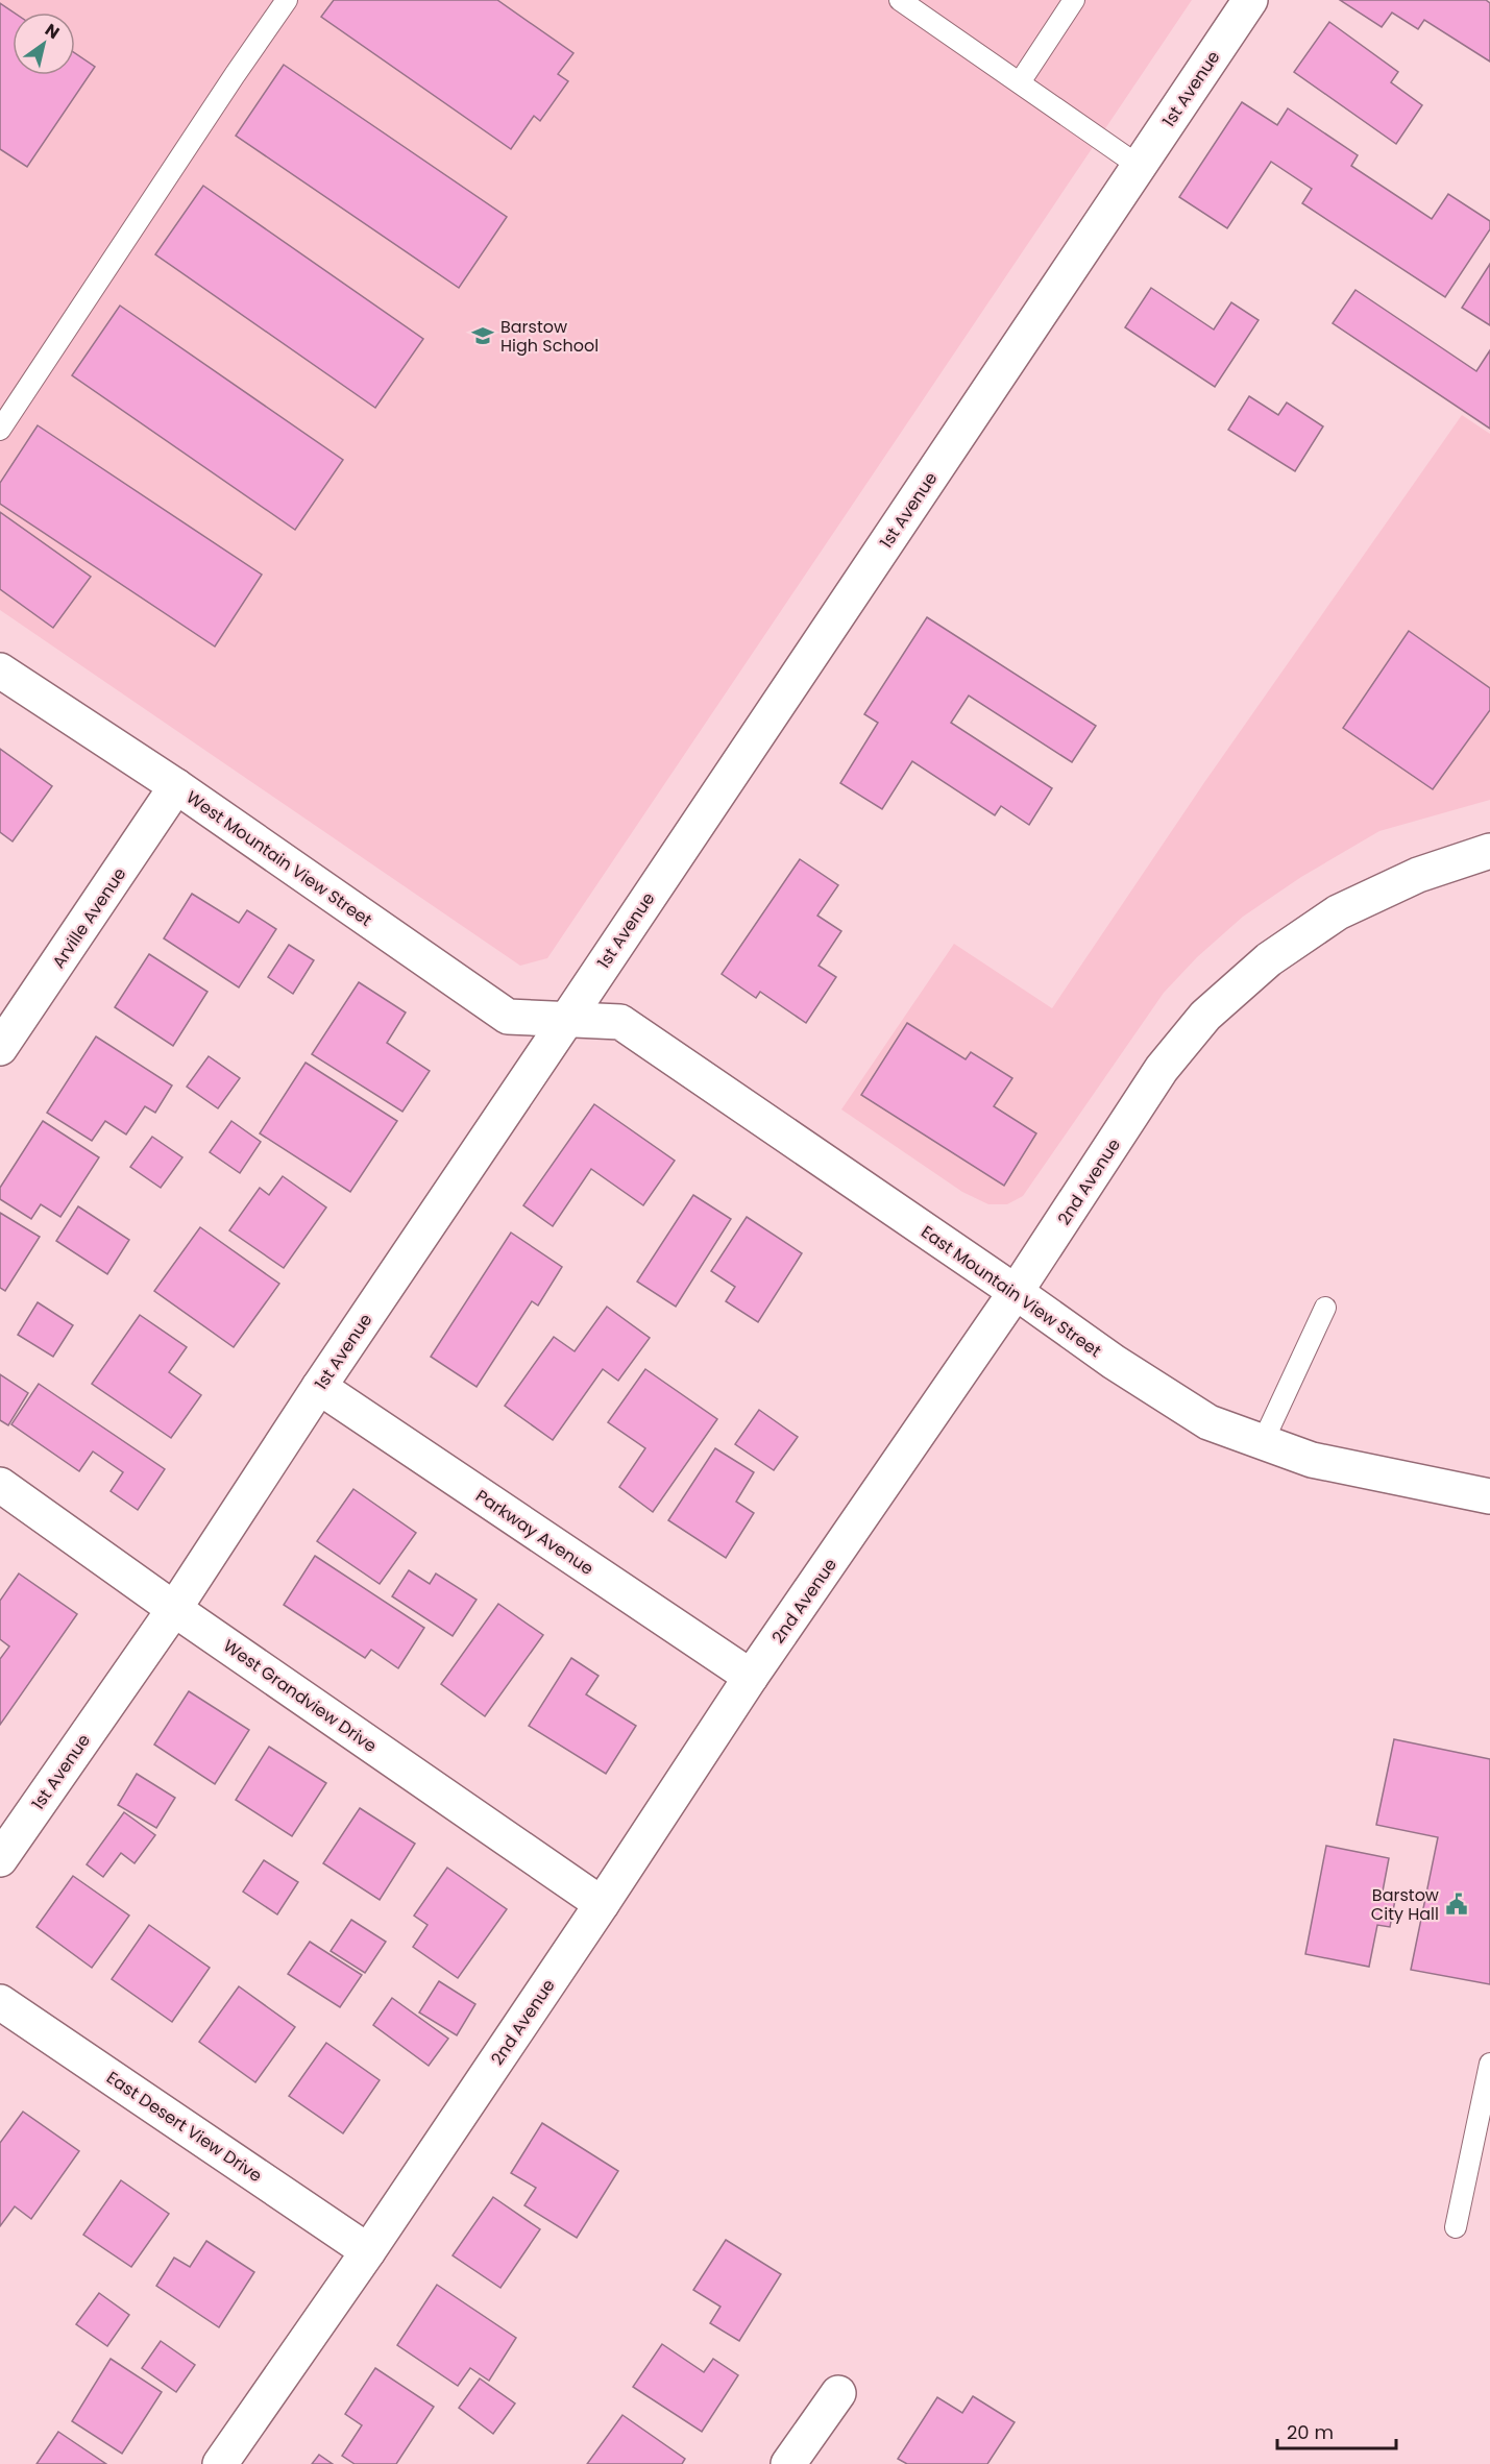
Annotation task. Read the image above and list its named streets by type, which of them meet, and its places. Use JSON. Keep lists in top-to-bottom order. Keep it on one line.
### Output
{"streets":{"street":["1st Avenue","West Mountain View Street","Arville Avenue","2nd Avenue","East Mountain View Street","Parkway Avenue","West Grandview Drive","East Desert View Drive"]},"crossings":[["1st Avenue","West Mountain View Street"],["1st Avenue","East Mountain View Street"],["1st Avenue","Parkway Avenue"],["1st Avenue","West Grandview Drive"],["West Mountain View Street","Arville Avenue"],["West Mountain View Street","East Mountain View Street"],["2nd Avenue","East Mountain View Street"],["2nd Avenue","Parkway Avenue"],["2nd Avenue","West Grandview Drive"],["2nd Avenue","East Desert View Drive"]],"places":{"school or university":["Barstow High School"],"public building":["Barstow City Hall"]},"scale_bar":"20 m","north":"top right"}
